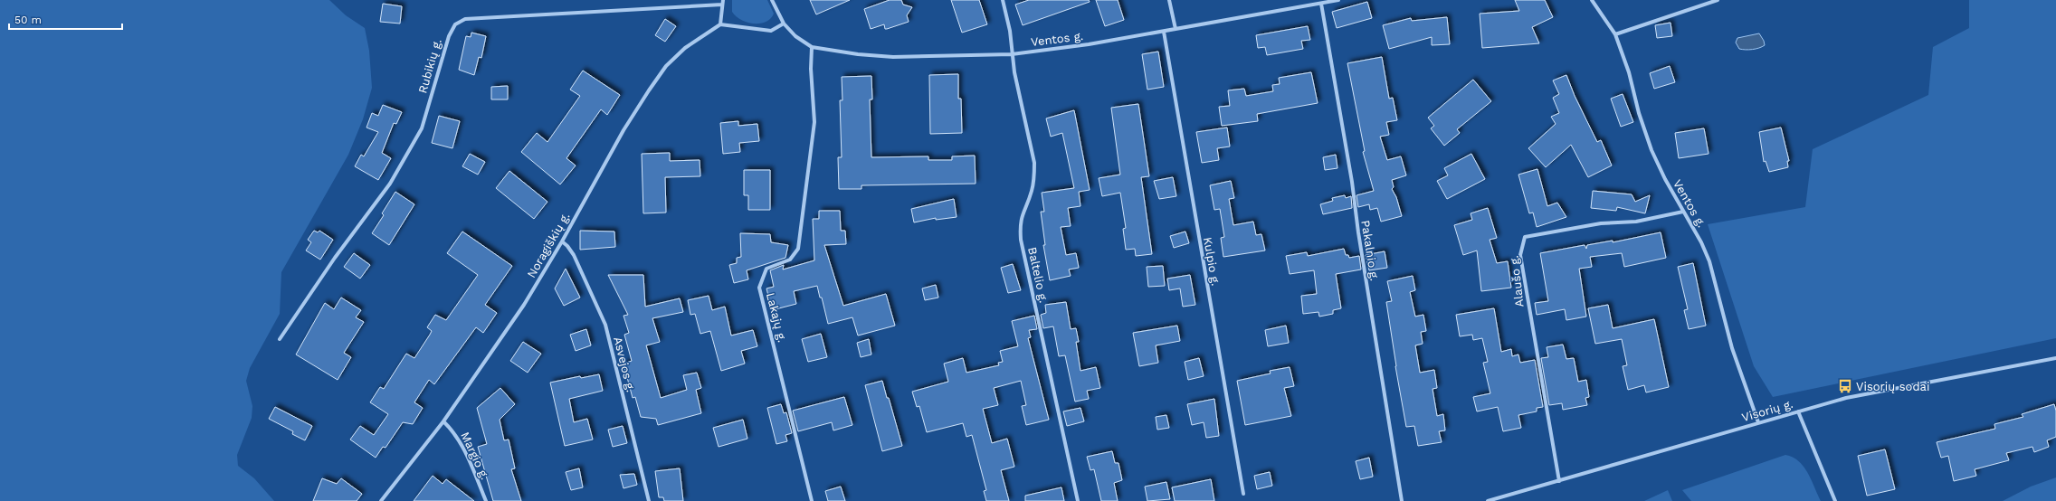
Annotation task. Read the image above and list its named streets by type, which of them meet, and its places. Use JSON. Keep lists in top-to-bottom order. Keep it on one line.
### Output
{"streets":{"street":["Ventos g.","Rubikių g.","Noragiškių g.","Pakalnio g.","Kulpio g.","Baltelio g.","Alaušo g.","Lakajų g.","Asvejos g.","Visorių g.","Margio g."]},"crossings":[["Ventos g.","Pakalnio g."],["Ventos g.","Kulpio g."],["Ventos g.","Baltelio g."],["Ventos g.","Alaušo g."],["Ventos g.","Lakajų g."],["Ventos g.","Visorių g."],["Noragiškių g.","Asvejos g."],["Noragiškių g.","Margio g."],["Alaušo g.","Visorių g."]],"places":{"bus stop":["Visorių sodai"]},"scale_bar":"50 m"}
